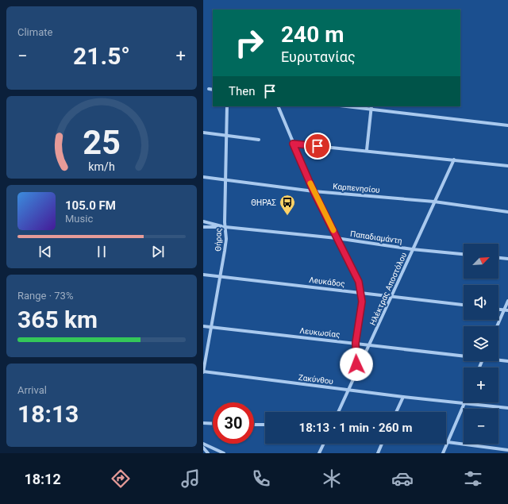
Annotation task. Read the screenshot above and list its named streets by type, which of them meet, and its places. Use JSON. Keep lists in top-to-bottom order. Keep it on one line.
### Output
{"streets":{"street":["Καρπενησίου","Παπαδιαμάντη","Θήρας","Λeυκάδος","Ηλέκτρας Αποστόλου","Λευκωσίας","Ζακύνθου"]},"crossings":[["Καρπενησίου","Θήρας"],["Καρπενησίου","Ηλέκτρας Αποστόλου"],["Παπαδιαμάντη","Θήρας"],["Παπαδιαμάντη","Ηλέκτρας Αποστόλου"],["Θήρας","Λeυκάδος"],["Θήρας","Λευκωσίας"],["Θήρας","Ζακύνθου"],["Λeυκάδος","Ηλέκτρας Αποστόλου"],["Ηλέκτρας Αποστόλου","Λευκωσίας"],["Ηλέκτρας Αποστόλου","Ζακύνθου"]],"places":{"bus stop":["ΘΗΡΑΣ"]},"north":"top right","page":{"tile":["Climate",["Range · 73%","365 km"],["Arrival","18:13"]],"turn":["240 m","Ευρυτανίας"],"heat":["−","21.5°","+"],"then":"Then","song":["105.0 FM","Music"],"map_buttons":["+","−"],"limit":"30","trip":"18:13 · 1 min · 260 m","tabs":"18:12","gauge":["25","km/h"]}}
